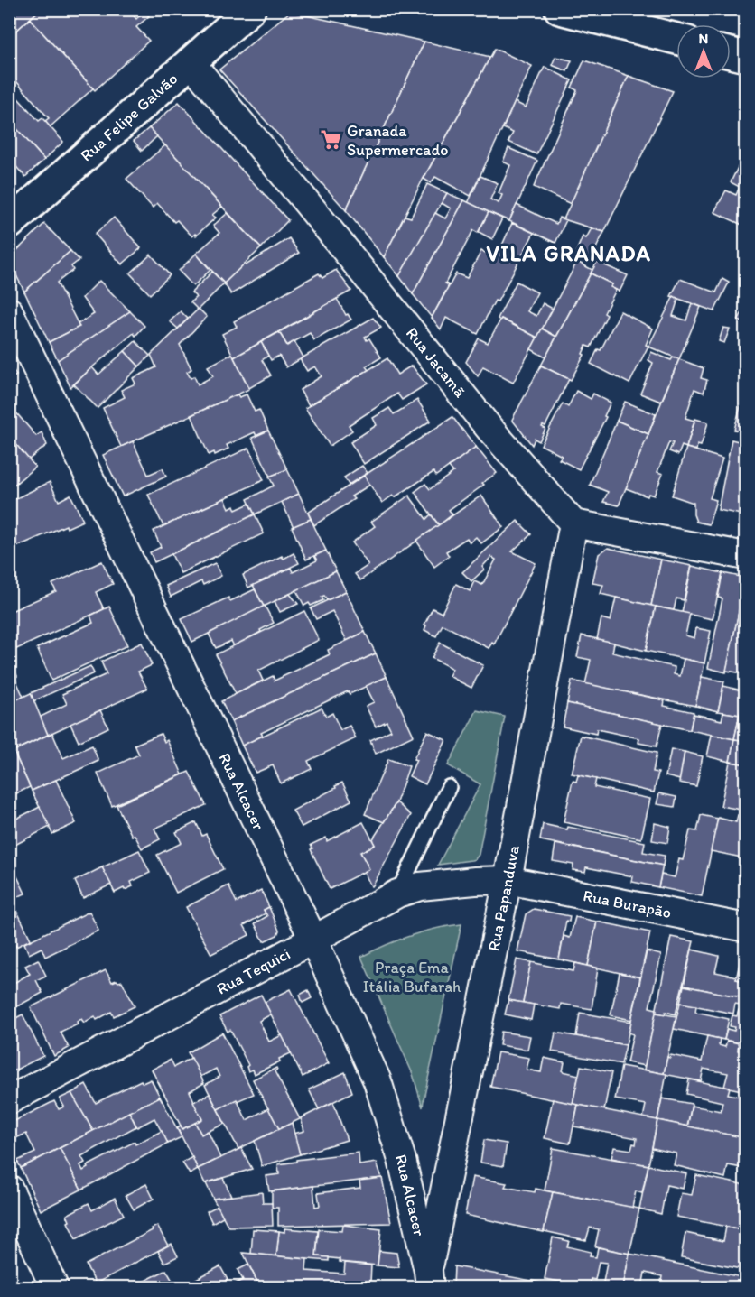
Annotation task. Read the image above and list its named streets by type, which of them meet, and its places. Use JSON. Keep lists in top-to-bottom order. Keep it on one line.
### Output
{"streets":{"street":["Rua Felipe Galvão","Rua Jacamã","Rua Alcacer","Rua Papanduva","Rua Burapão","Rua Tequici"]},"crossings":[["Rua Felipe Galvão","Rua Jacamã"],["Rua Jacamã","Rua Papanduva"],["Rua Alcacer","Rua Papanduva"],["Rua Alcacer","Rua Tequici"],["Rua Papanduva","Rua Burapão"],["Rua Papanduva","Rua Tequici"],["Rua Burapão","Rua Tequici"]],"districts":["VILA GRANADA"],"parks":["Praça Ema Itália Bufarah"],"places":{"supermarket":["Granada Supermercado"]},"north":"top"}
